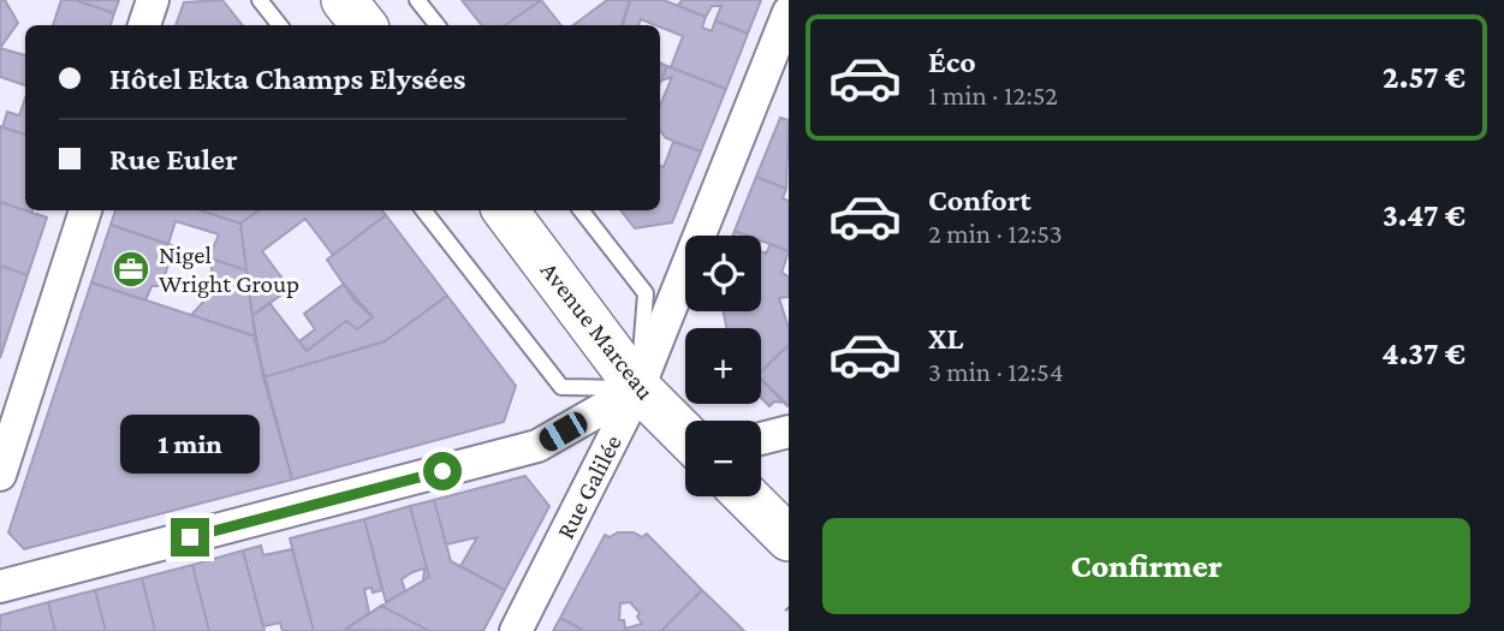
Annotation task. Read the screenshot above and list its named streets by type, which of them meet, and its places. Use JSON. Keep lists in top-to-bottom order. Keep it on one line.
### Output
{"streets":{"main road":["Avenue Marceau"],"street":["Rue Galilée"]},"crossings":[["Avenue Marceau","Rue Galilée"]],"places":{"office":["Nigel Wright Group"]},"page":{"list":[{"name":"Éco","note":"1 min · 12:52","value":"2.57 €"},{"name":"Confort","note":"2 min · 12:53","value":"3.47 €"},{"name":"XL","note":"3 min · 12:54","value":"4.37 €"}],"banner":["Hôtel Ekta Champs Elysées","Rue Euler"],"map_buttons":["+","−"],"bubble":"1 min","buttons":"Confirmer"}}
